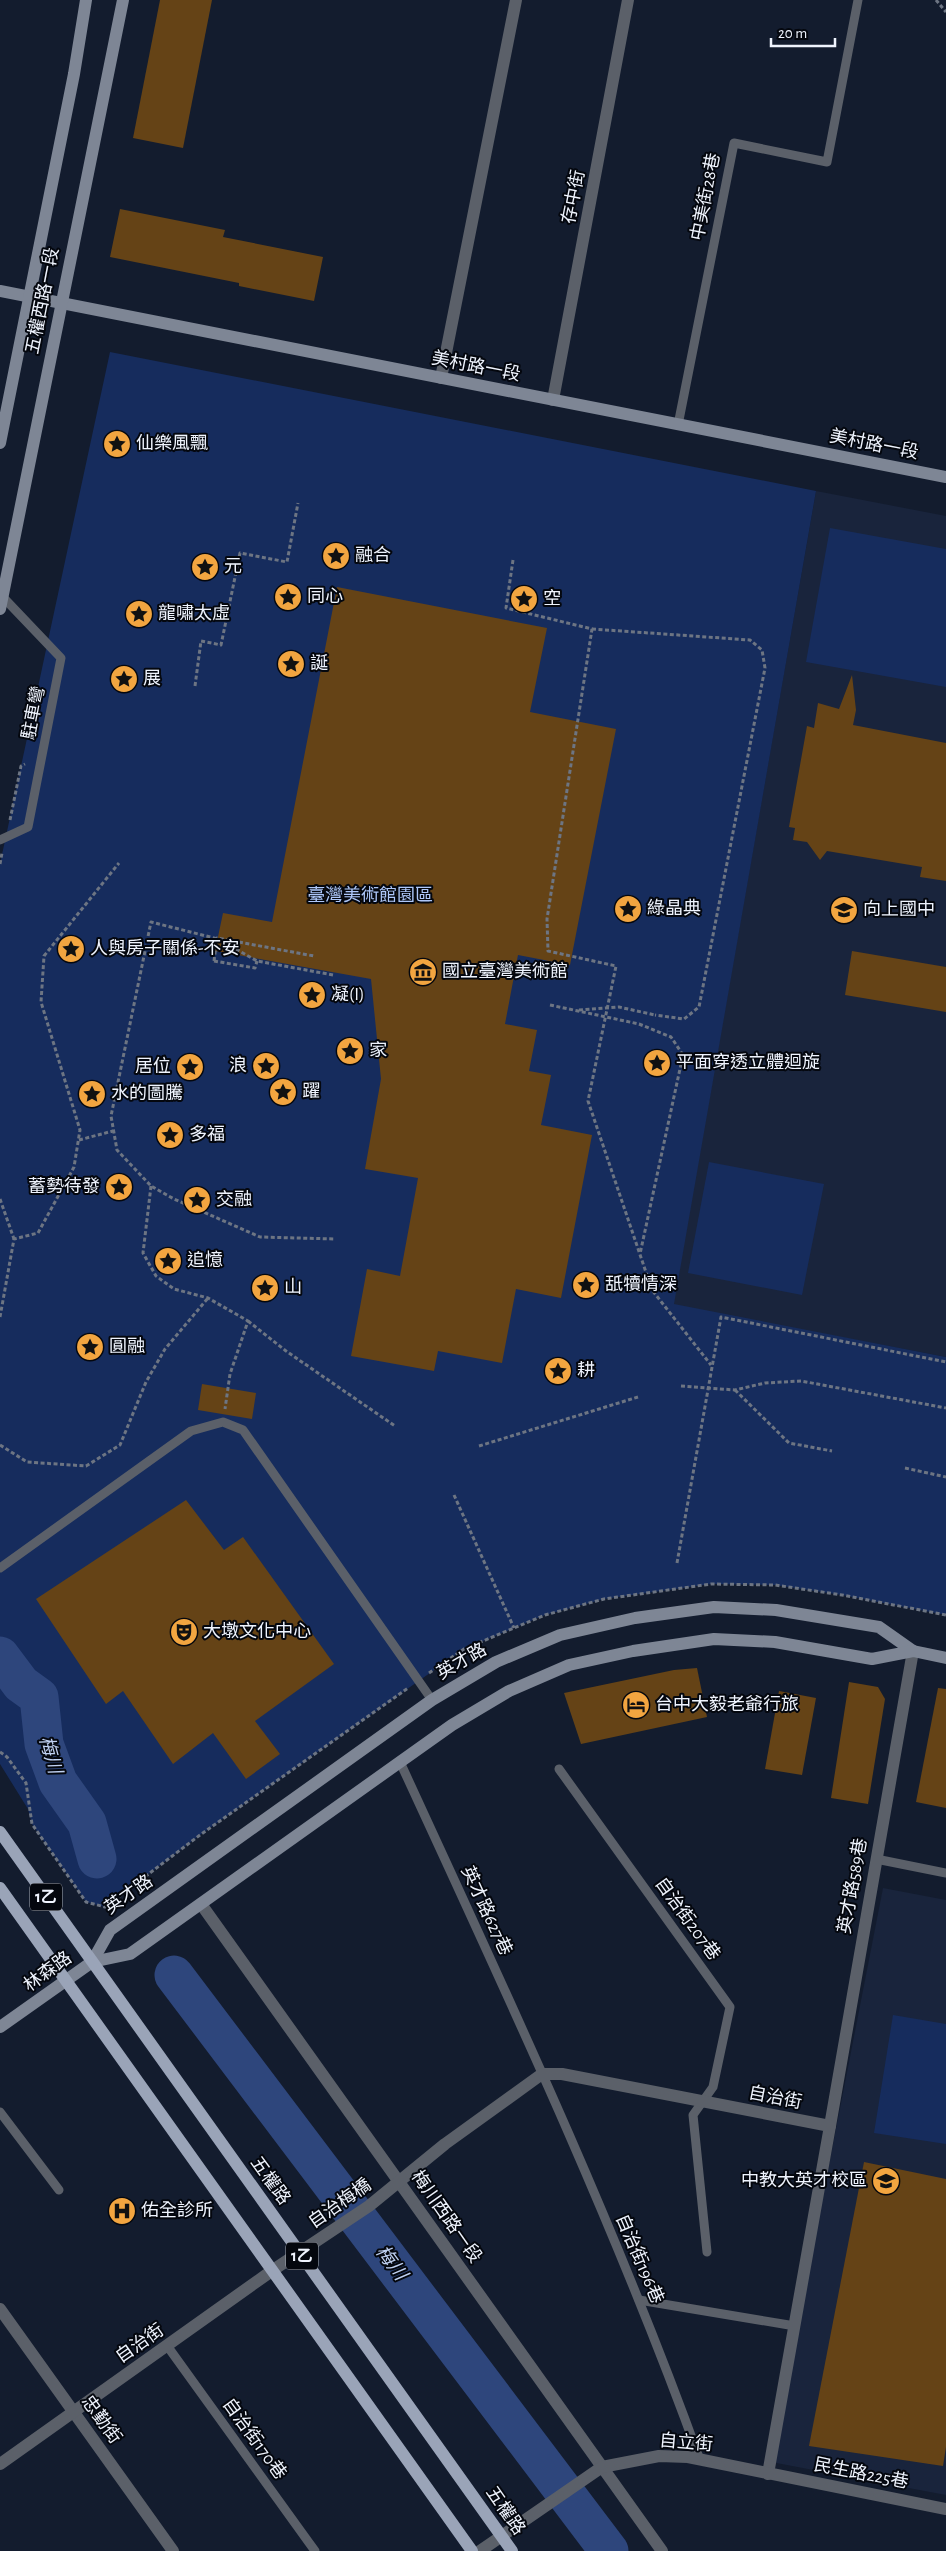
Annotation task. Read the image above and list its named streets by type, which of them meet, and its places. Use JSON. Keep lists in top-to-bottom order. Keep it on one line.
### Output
{"streets":{"main road":["五權西路一段","美村路一段","英才路","1乙","林森路","五權路"],"street":["存中街","英才路589巷","自治街","自治梅橋","梅川西路一段","忠勤街","自立街","民生路225巷"],"lane":["中美街28巷","駐車彎","英才路627巷","自治街207巷","自治街196巷","自治街170巷"]},"crossings":[["存中街","美村路一段"],["中美街28巷","美村路一段"],["五權西路一段","美村路一段"],["五權西路一段","駐車彎"],["英才路","英才路589巷"],["英才路","英才路627巷"],["英才路","林森路"],["英才路","五權路"],["英才路","梅川西路一段"],["英才路589巷","自治街"],["1乙","林森路"],["1乙","自治街"],["英才路627巷","自治街"],["英才路627巷","自治街196巷"],["自治街207巷","自治街"],["林森路","五權路"],["自治街","五權路"],["自治街","自治梅橋"],["自治街","自治街196巷"],["自治街","忠勤街"],["自治街","自治街170巷"],["五權路","自治梅橋"],["五權路","自立街"],["自治梅橋","梅川西路一段"],["梅川西路一段","自立街"],["自治街196巷","自立街"],["自立街","民生路225巷"]],"water":["梅川"],"parks":["臺灣美術館園區"],"places":{"place":["仙樂風飄","融合","元","同心","空","龍嘯太虛","誕","展","綠晶典","人與房子關係-不安","凝(I)","家","平面穿透立體迴旋","浪","居位","躍","水的圖騰","多福","蓄勢待發","交融","追憶","舐犢情深","山","圓融","耕"],"school or university":["向上國中","中教大英才校區"],"museum":["國立臺灣美術館"],"theatre":["大墩文化中心"],"hotel":["台中大毅老爺行旅"],"hospital":["佑全診所"]},"scale_bar":"20 m"}
